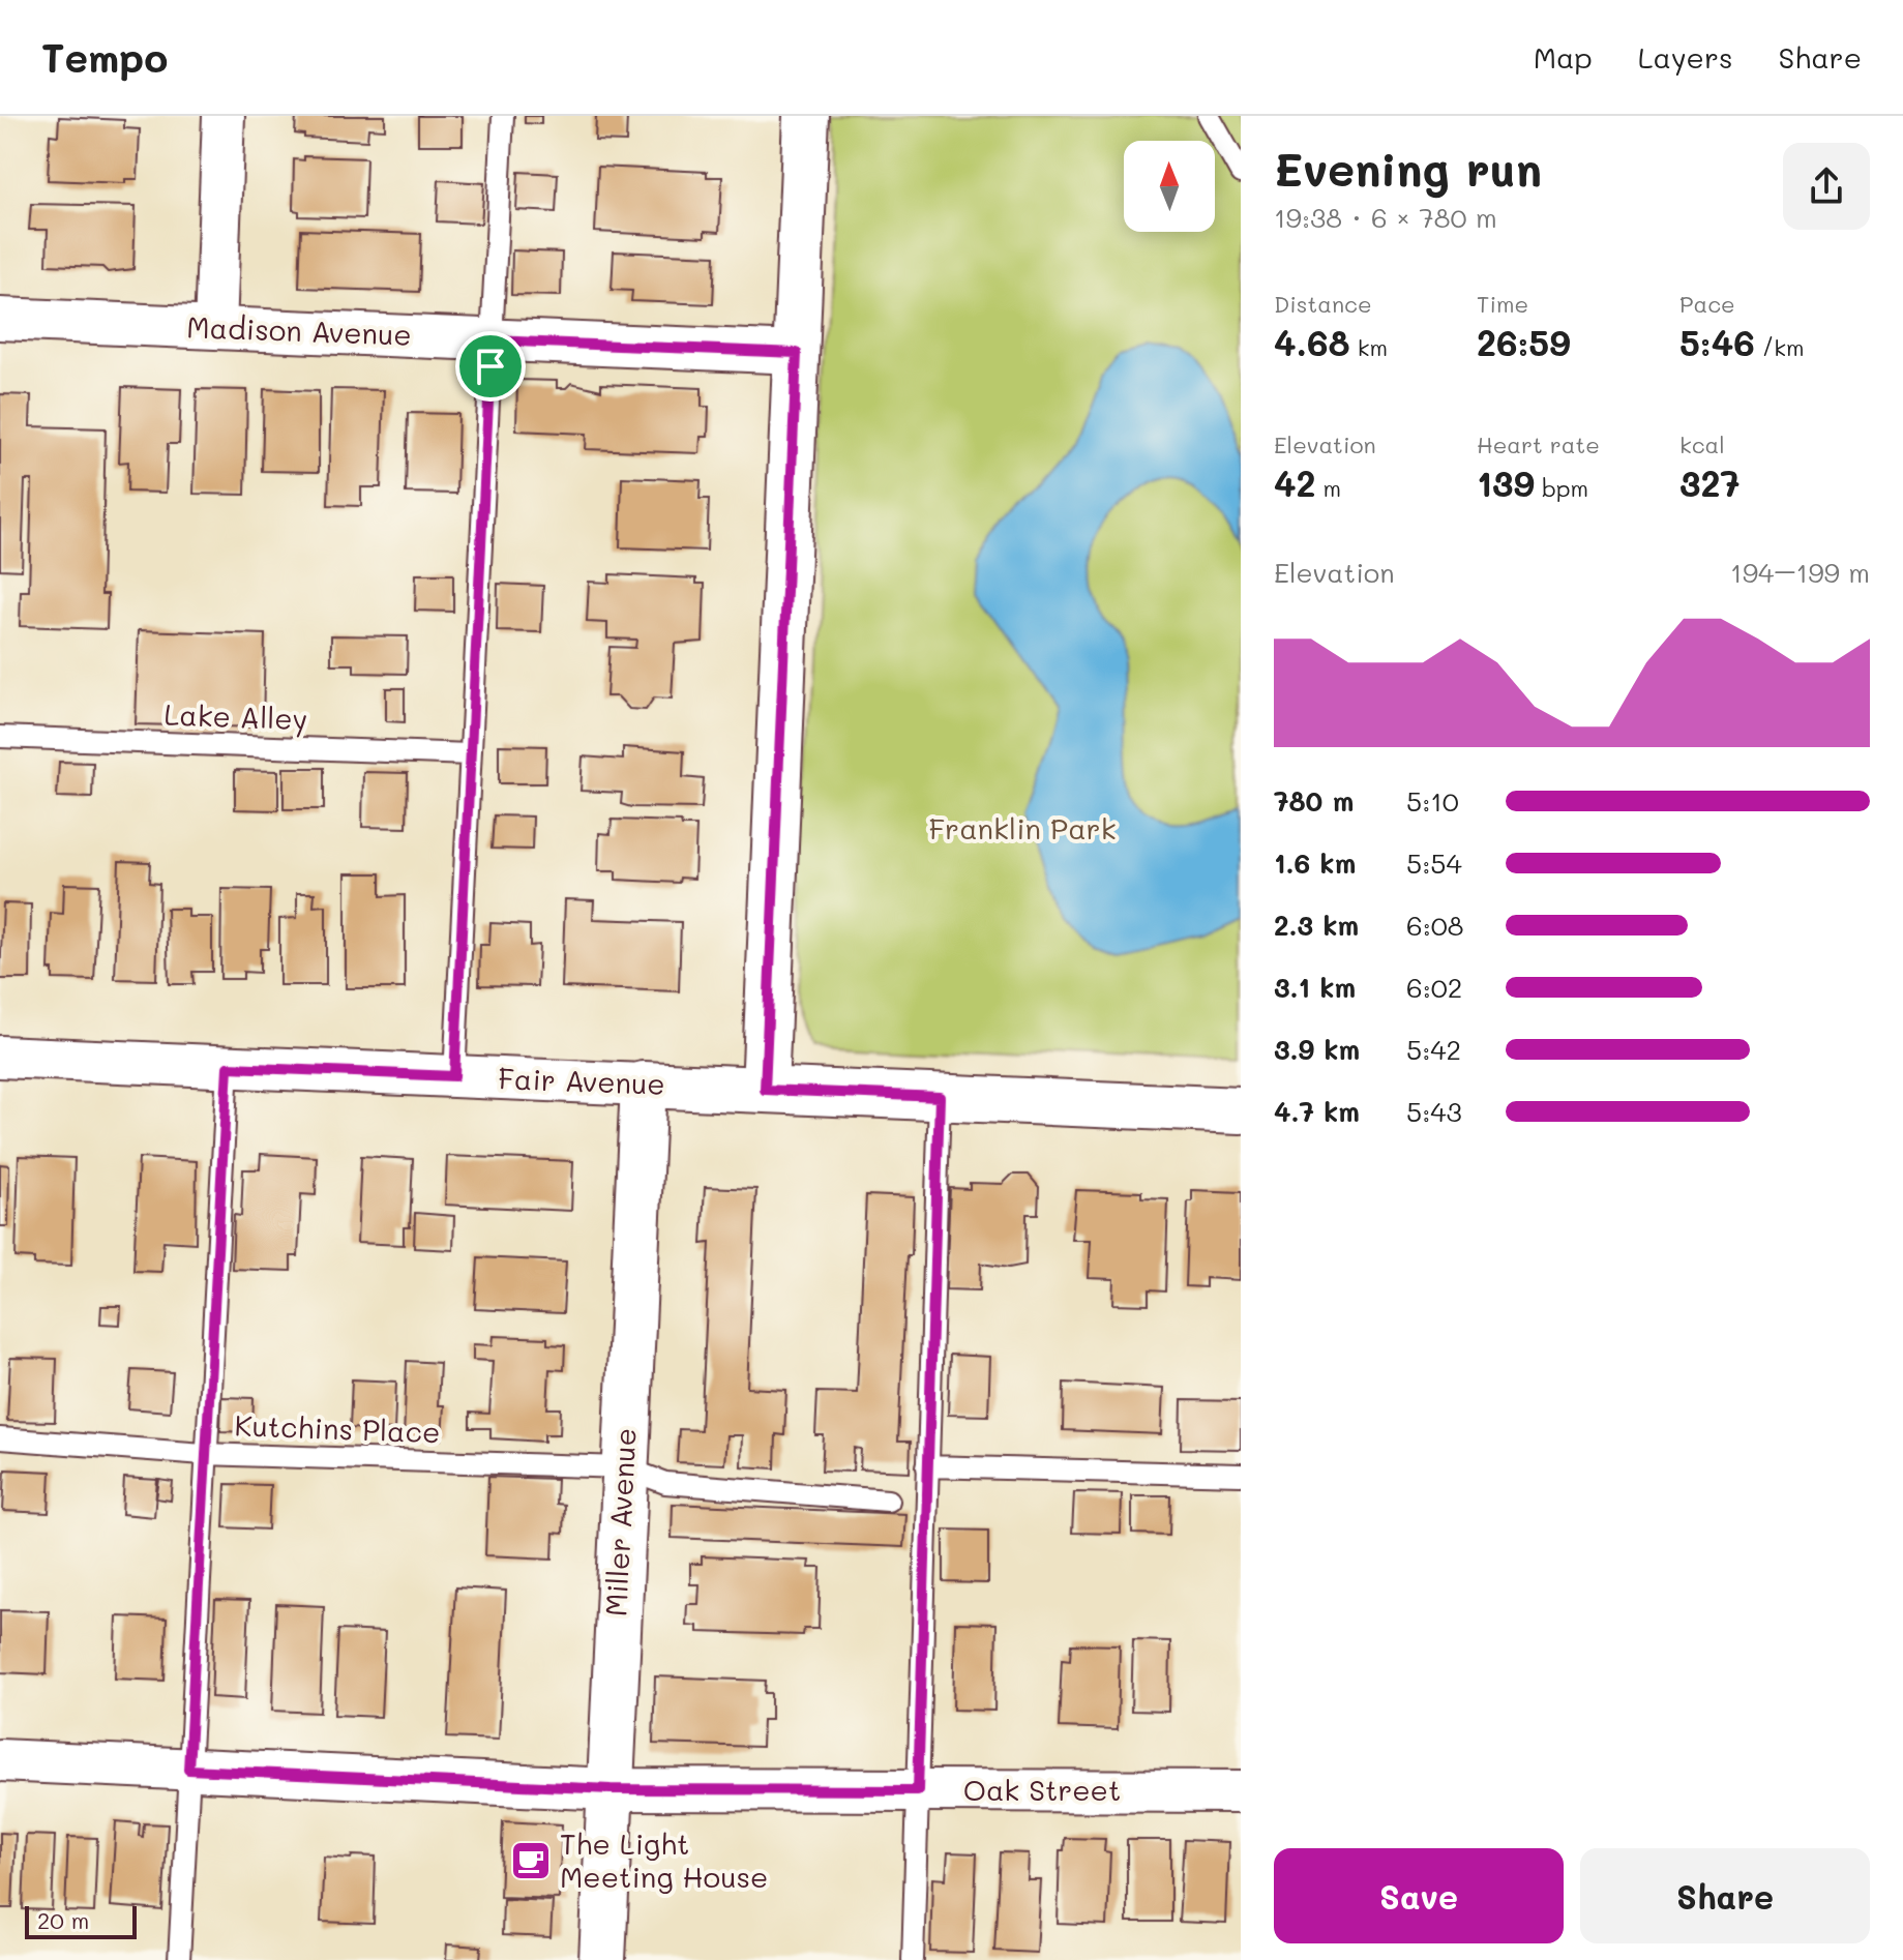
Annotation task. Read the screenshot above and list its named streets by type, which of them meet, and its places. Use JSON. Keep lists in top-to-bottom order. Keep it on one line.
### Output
{"streets":{"street":["Madison Avenue","Fair Avenue","Miller Avenue","Oak Street"],"lane":["Lake Alley","Kutchins Place"]},"crossings":[["Fair Avenue","Miller Avenue"],["Kutchins Place","Miller Avenue"],["Miller Avenue","Oak Street"]],"parks":["Franklin Park"],"places":{"cafe":["The Light Meeting House"]},"scale_bar":"20 m","north":"top","page":{"header":"Tempo","nav":["Map","Layers","Share"],"heading":["Evening run","19:38 · 6 × 780 m"],"stats":[["Distance","4.68 km"],["Time","26:59"],["Pace","5:46 /km"],["Elevation","42 m"],["Heart rate","139 bpm"],["kcal","327"]],"chart":["Elevation","194–199 m"],"list":[{"name":"780 m","note":"5:10"},{"name":"1.6 km","note":"5:54"},{"name":"2.3 km","note":"6:08"},{"name":"3.1 km","note":"6:02"},{"name":"3.9 km","note":"5:42"},{"name":"4.7 km","note":"5:43"}],"buttons":["Save","Share"],"scale":"20 m"}}
